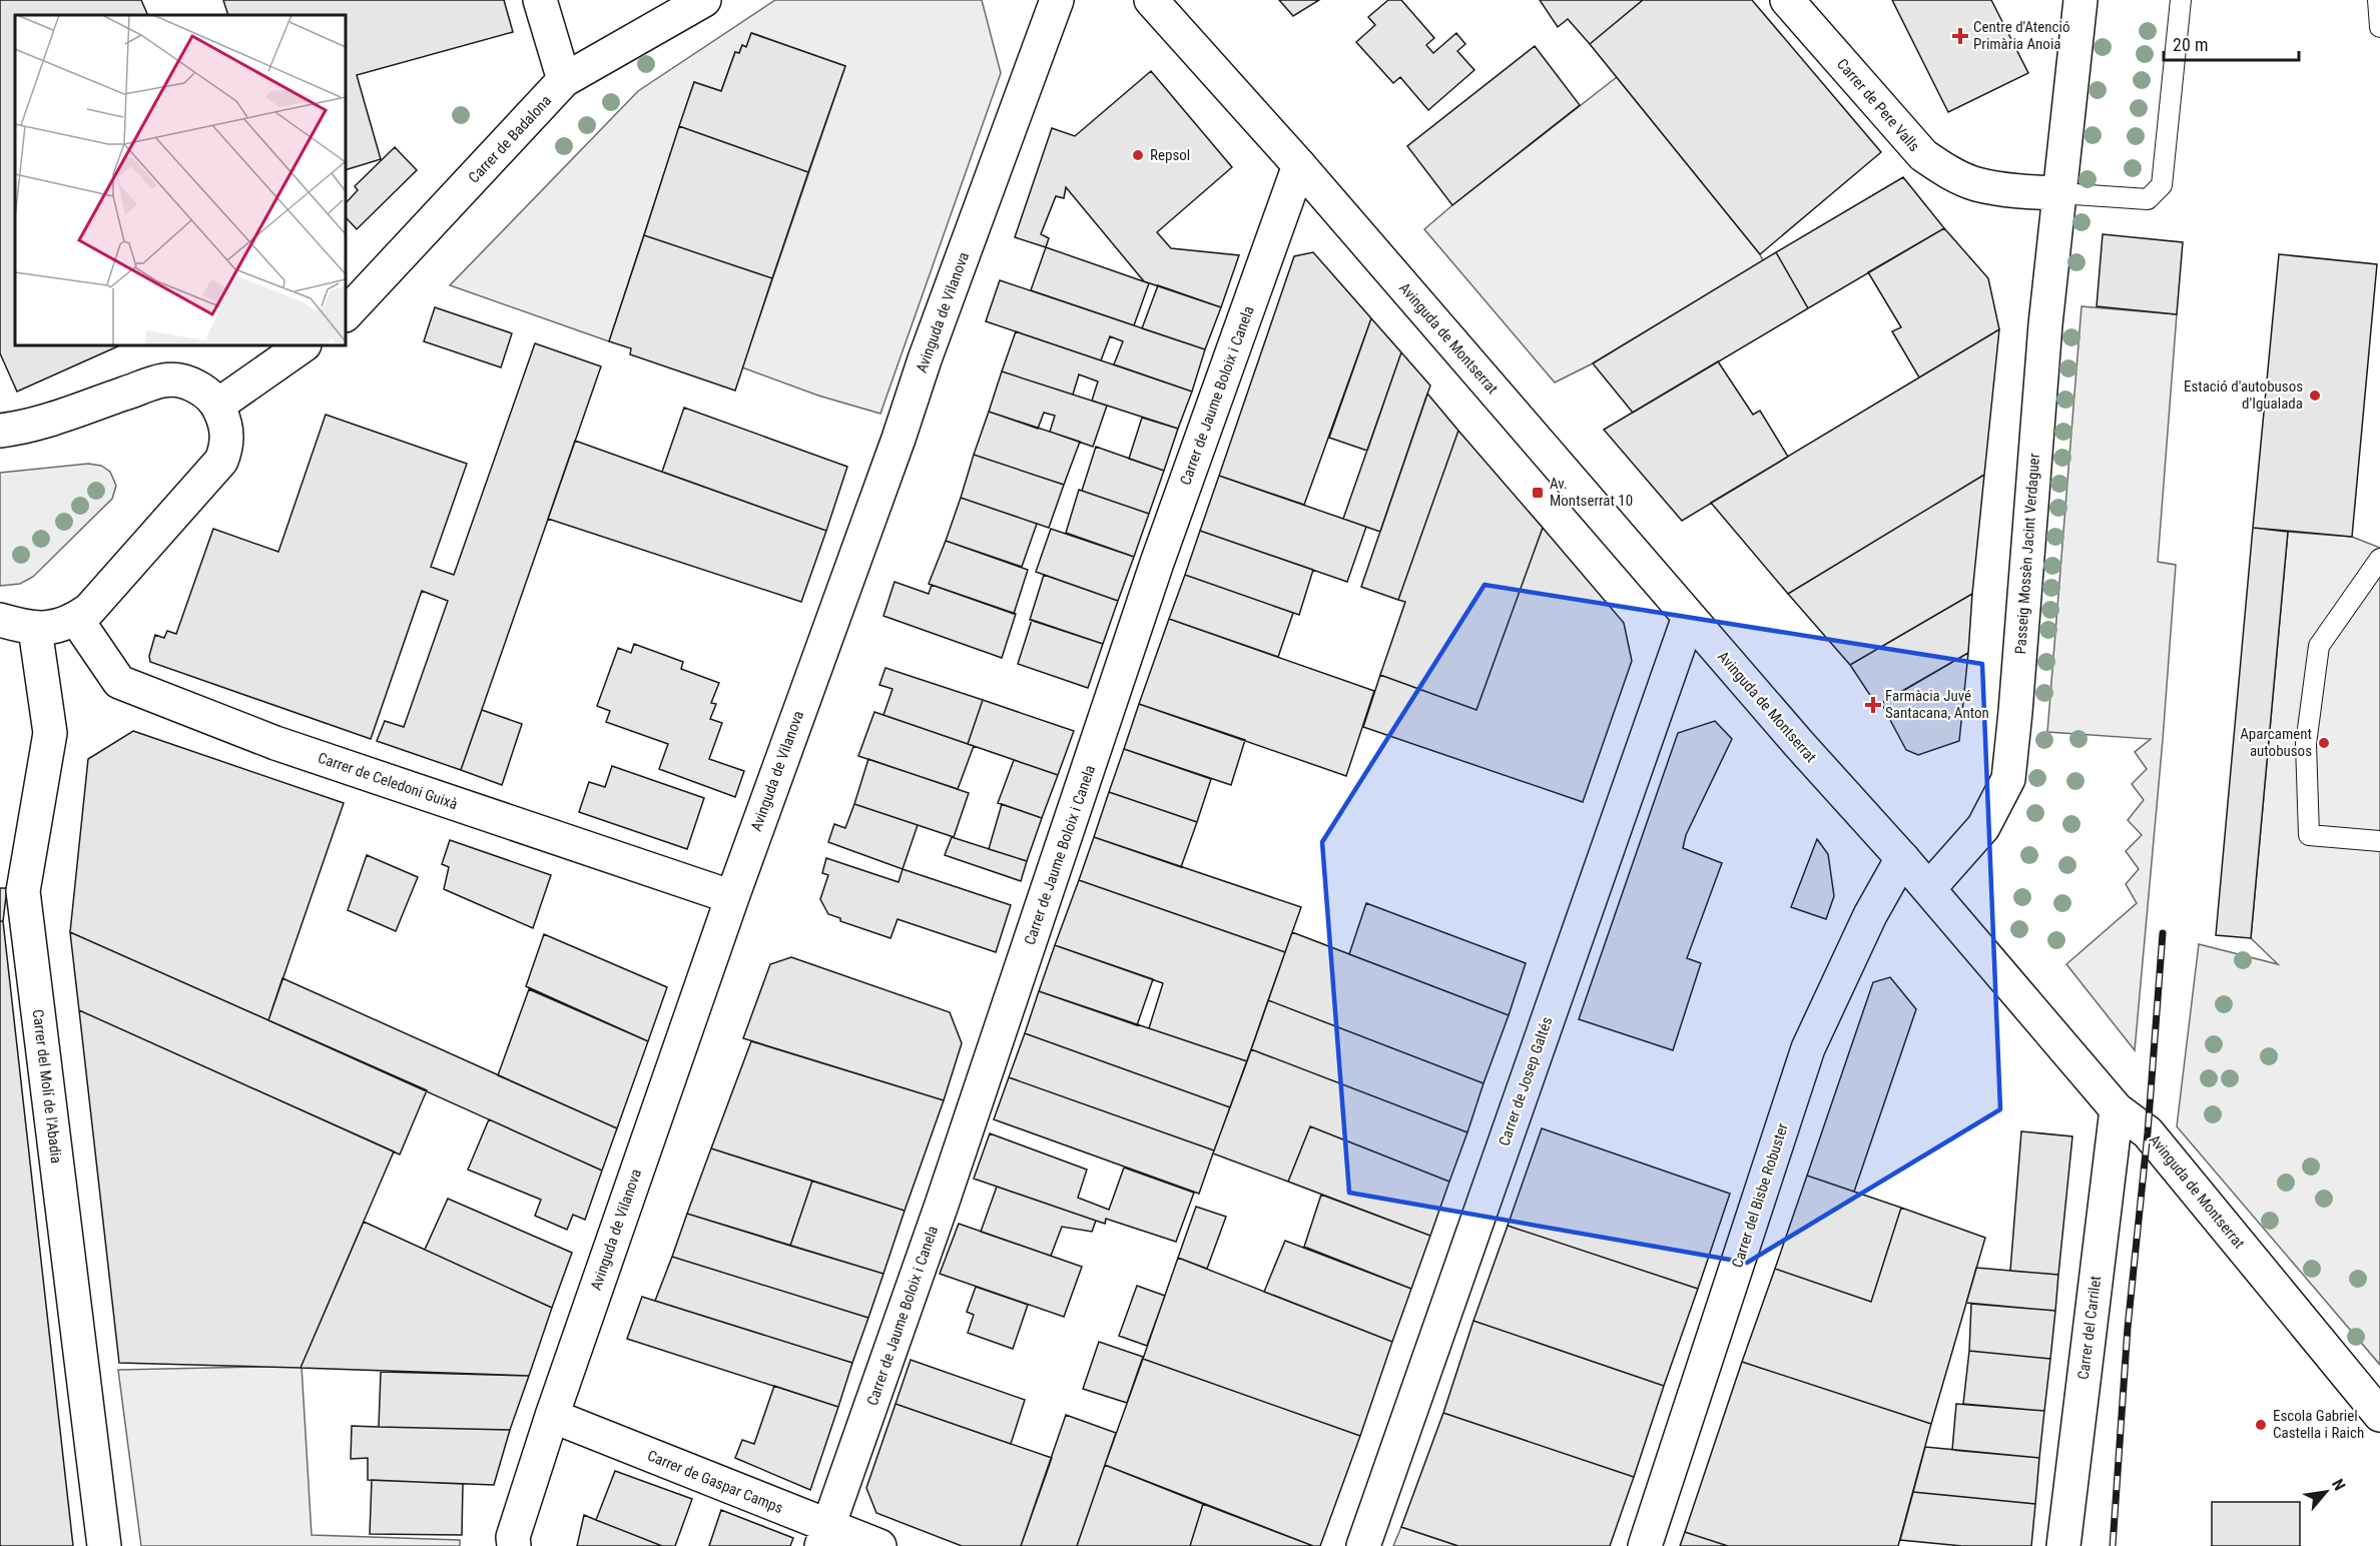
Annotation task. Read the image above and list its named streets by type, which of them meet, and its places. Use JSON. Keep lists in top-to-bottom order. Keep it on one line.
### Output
{"streets":{"street":["Carrer de Pere Valls","Carrer de Badalona","Avinguda de Vilanova","Avinguda de Montserrat","Carrer de Jaume Boloix i Canela","Passeig Mossèn Jacint Verdaguer","Carrer de Celedoni Guixà","Carrer de Josep Galtés","Carrer del Molí de l'Abadia","Carrer del Bisbe Robuster","Carrer del Carrilet","Carrer de Gaspar Camps"]},"crossings":[["Carrer de Pere Valls","Passeig Mossèn Jacint Verdaguer"],["Avinguda de Vilanova","Carrer de Celedoni Guixà"],["Avinguda de Vilanova","Carrer de Gaspar Camps"],["Avinguda de Montserrat","Carrer de Jaume Boloix i Canela"],["Avinguda de Montserrat","Passeig Mossèn Jacint Verdaguer"],["Avinguda de Montserrat","Carrer de Josep Galtés"],["Avinguda de Montserrat","Carrer del Bisbe Robuster"],["Avinguda de Montserrat","Carrer del Carrilet"],["Carrer de Jaume Boloix i Canela","Carrer de Gaspar Camps"]],"places":{"health":["Centre d'Atenció Primària Anoia","Farmàcia Juvé Santacana, Anton"],"other":["Repsol","Estació d'autobusos d'Igualada","Aparcament autobusos","Escola Gabriel Castella i Raich"],"transit":["Av. Montserrat 10"]},"scale_bar":"20 m","north":"top right"}
